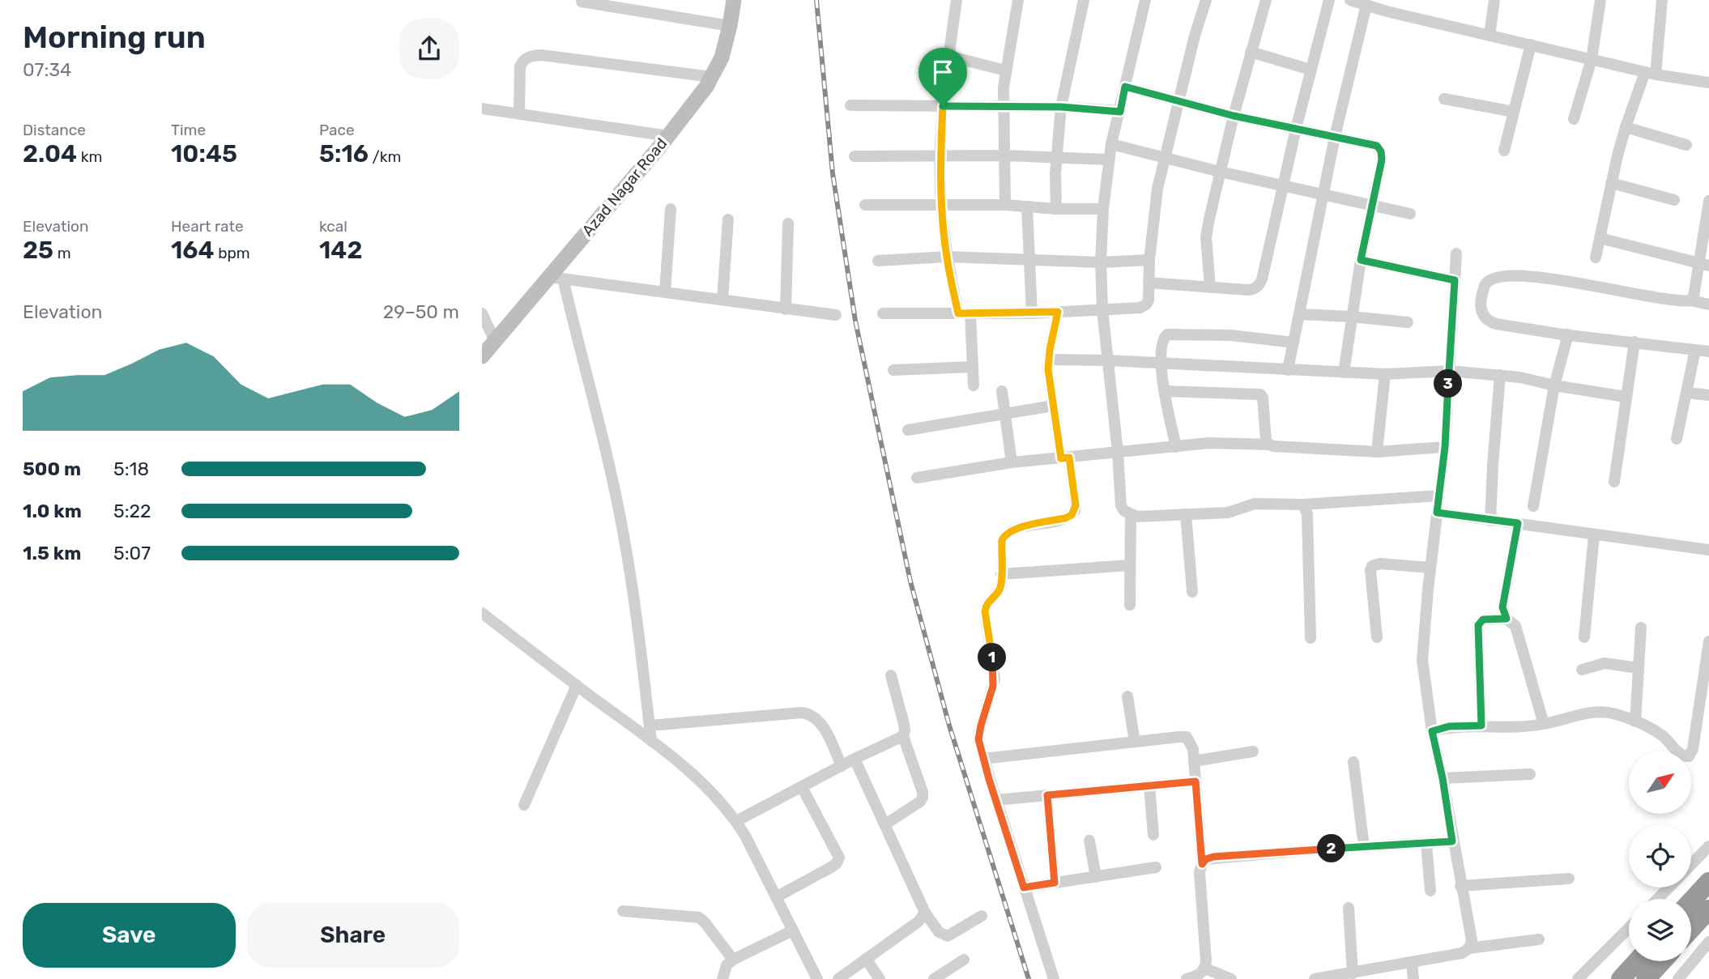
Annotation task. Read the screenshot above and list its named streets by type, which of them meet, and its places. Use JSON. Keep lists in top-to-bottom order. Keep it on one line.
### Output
{"streets":{"street":["Azad Nagar Road"]},"north":"top right","page":{"heading":["Morning run","07:34"],"stats":[["Distance","2.04 km"],["Time","10:45"],["Pace","5:16 /km"],["Elevation","25 m"],["Heart rate","164 bpm"],["kcal","142"]],"chart":["Elevation","29–50 m"],"pins":["3","1","2"],"list":[{"name":"500 m","note":"5:18"},{"name":"1.0 km","note":"5:22"},{"name":"1.5 km","note":"5:07"}],"buttons":["Save","Share"]}}
